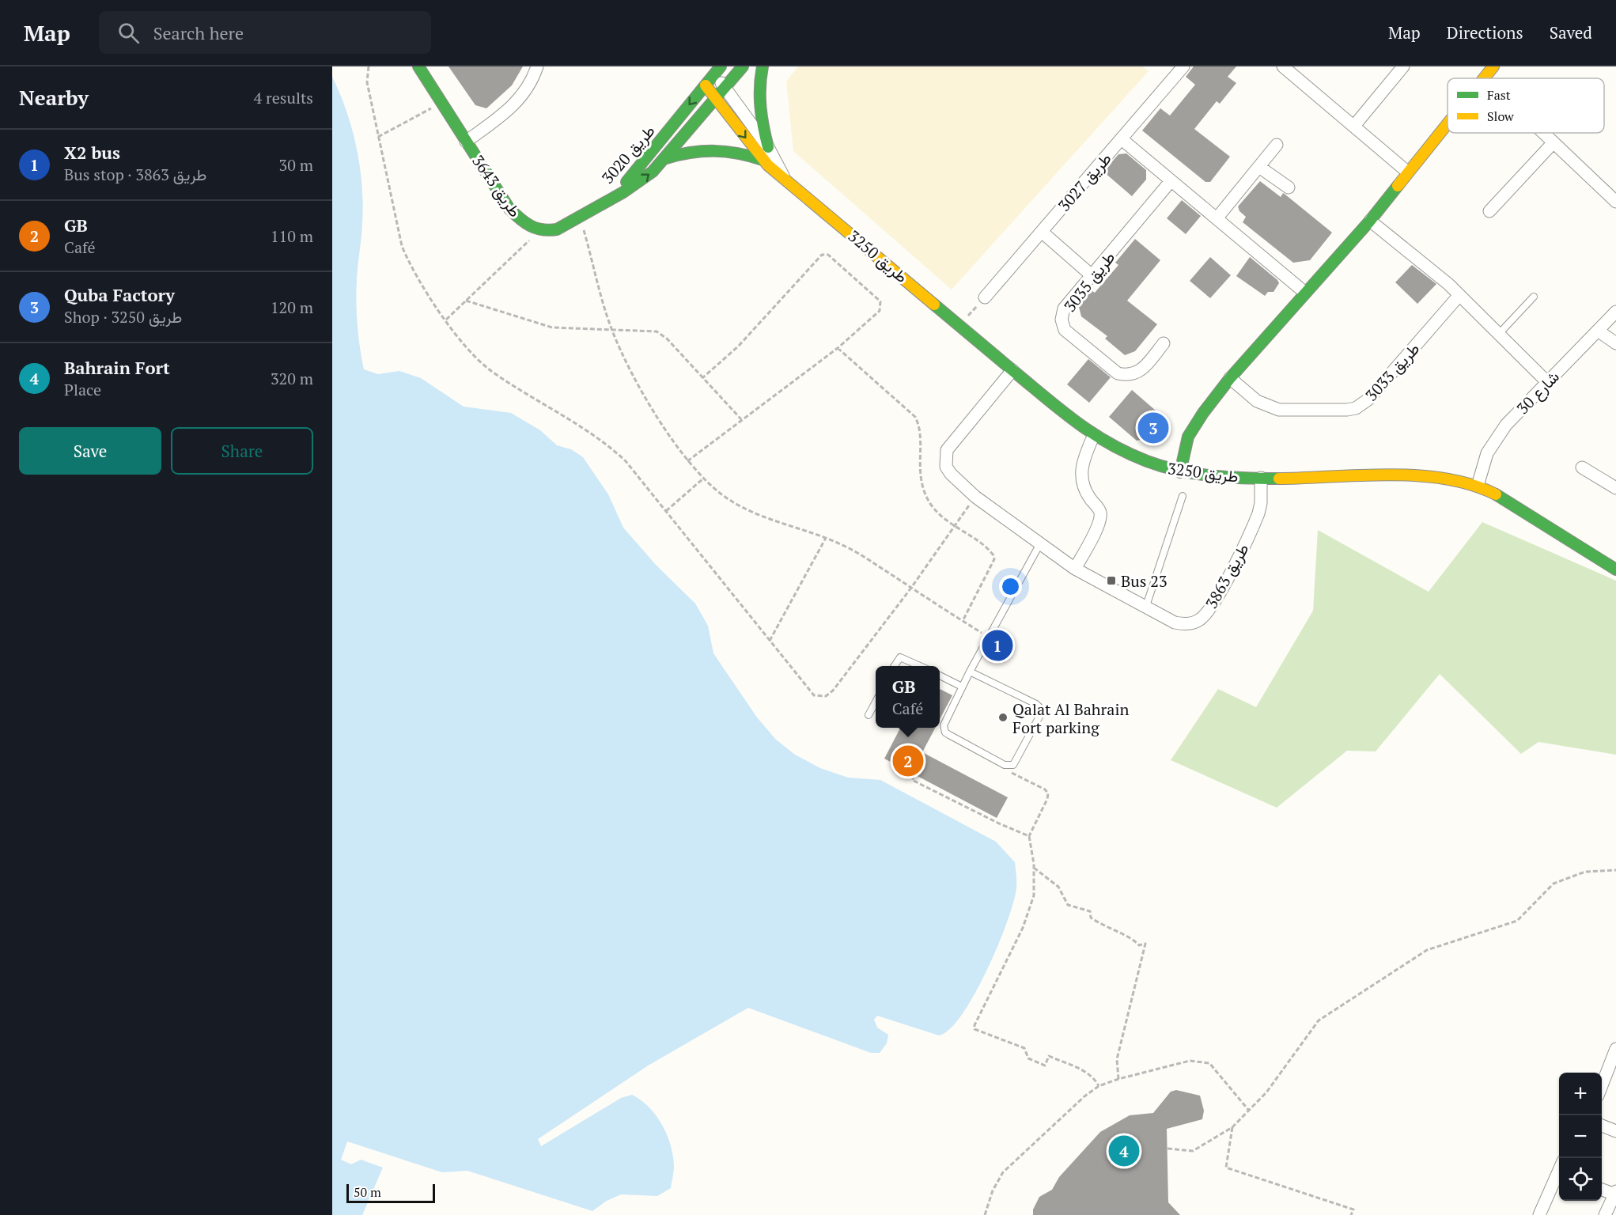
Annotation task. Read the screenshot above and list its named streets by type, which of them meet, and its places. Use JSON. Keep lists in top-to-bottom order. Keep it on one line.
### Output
{"streets":{"street":["طريق 3020","طريق 3027","طريق 3643","طريق 3250","طريق 3035","طريق 3033","شارع 30","طريق 3863"]},"crossings":[["طريق 3020","طريق 3250"],["طريق 3250","شارع 30"],["طريق 3250","طريق 3863"]],"places":{"transit":["Bus 23"],"other":["Qalat Al Bahrain Fort parking"]},"legend":["Fast","Slow"],"scale_bar":"50 m","page":{"header":"Map","search":"Search here","nav":["Map","Directions","Saved"],"heading":["Nearby","4 results"],"list":[{"mark":"1","name":"X2 bus","note":"Bus stop · طريق 3863","value":"30 m"},{"mark":"2","name":"GB","note":"Café","value":"110 m"},{"mark":"3","name":"Quba Factory","note":"Shop · طريق 3250","value":"120 m"},{"mark":"4","name":"Bahrain Fort","note":"Place","value":"320 m"}],"pins":["3","1","2","4"],"buttons":["Save","Share"],"popup":["GB","Café"],"map_buttons":["+","−"],"scale":"50 m"}}
